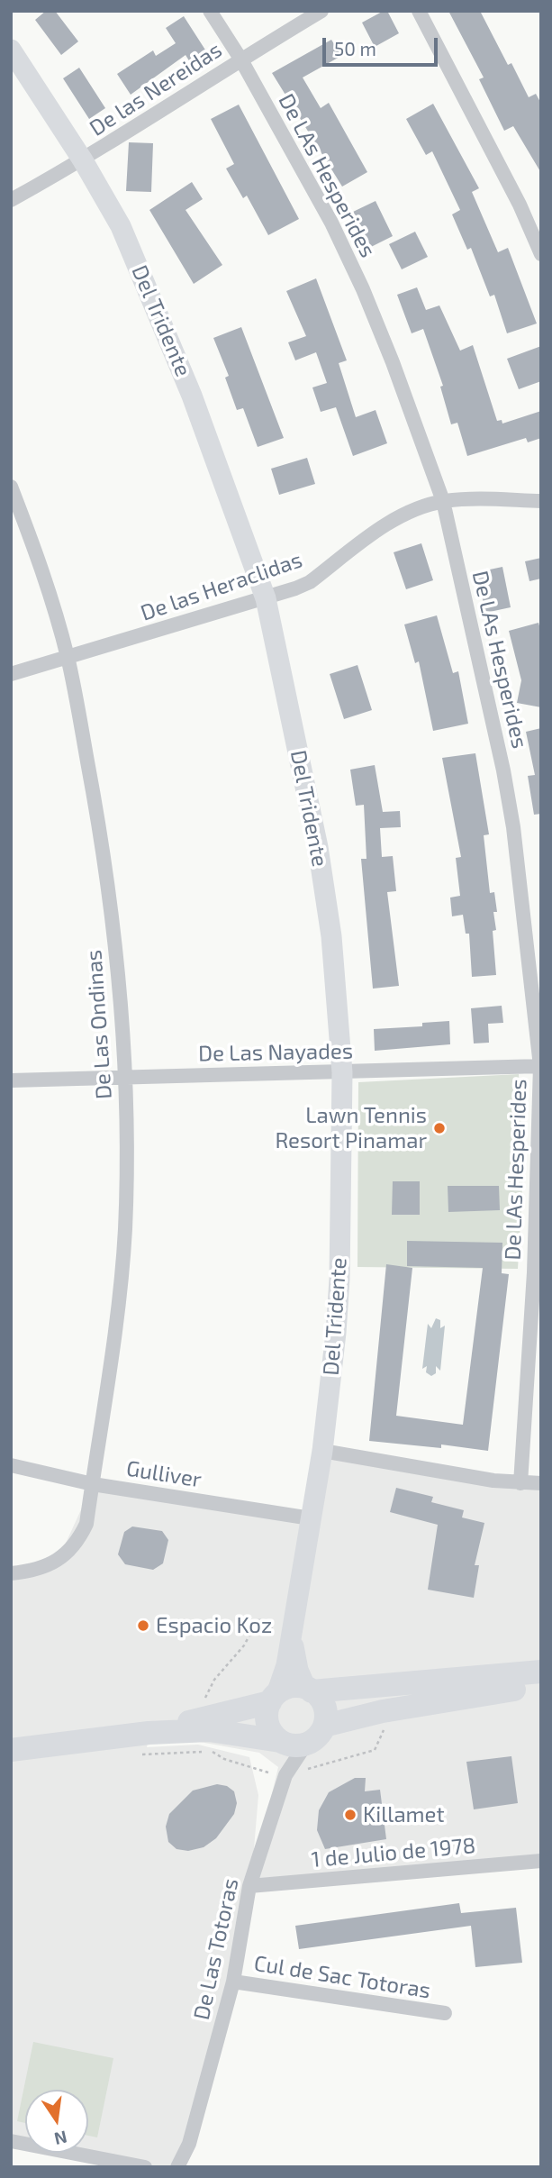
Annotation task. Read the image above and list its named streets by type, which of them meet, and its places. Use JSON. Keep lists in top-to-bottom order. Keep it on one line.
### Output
{"streets":{"main road":["Del Tridente"],"street":["De las Nereidas","De LAs Hesperides","De las Heraclidas","De Las Ondinas","De Las Nayades","Gulliver","1 de Julio de 1978","De Las Totoras","Cul de Sac Totoras"]},"crossings":[["De las Nereidas","De LAs Hesperides"],["De las Nereidas","Del Tridente"],["De LAs Hesperides","De las Heraclidas"],["De LAs Hesperides","De Las Nayades"],["Del Tridente","De las Heraclidas"],["Del Tridente","De Las Nayades"],["Del Tridente","Gulliver"],["Del Tridente","De Las Totoras"],["De las Heraclidas","De Las Ondinas"],["De Las Ondinas","De Las Nayades"],["De Las Ondinas","Gulliver"],["1 de Julio de 1978","De Las Totoras"],["De Las Totoras","Cul de Sac Totoras"]],"places":["Lawn Tennis Resort Pinamar","Espacio Koz","Killamet"],"scale_bar":"50 m","north":"bottom"}
